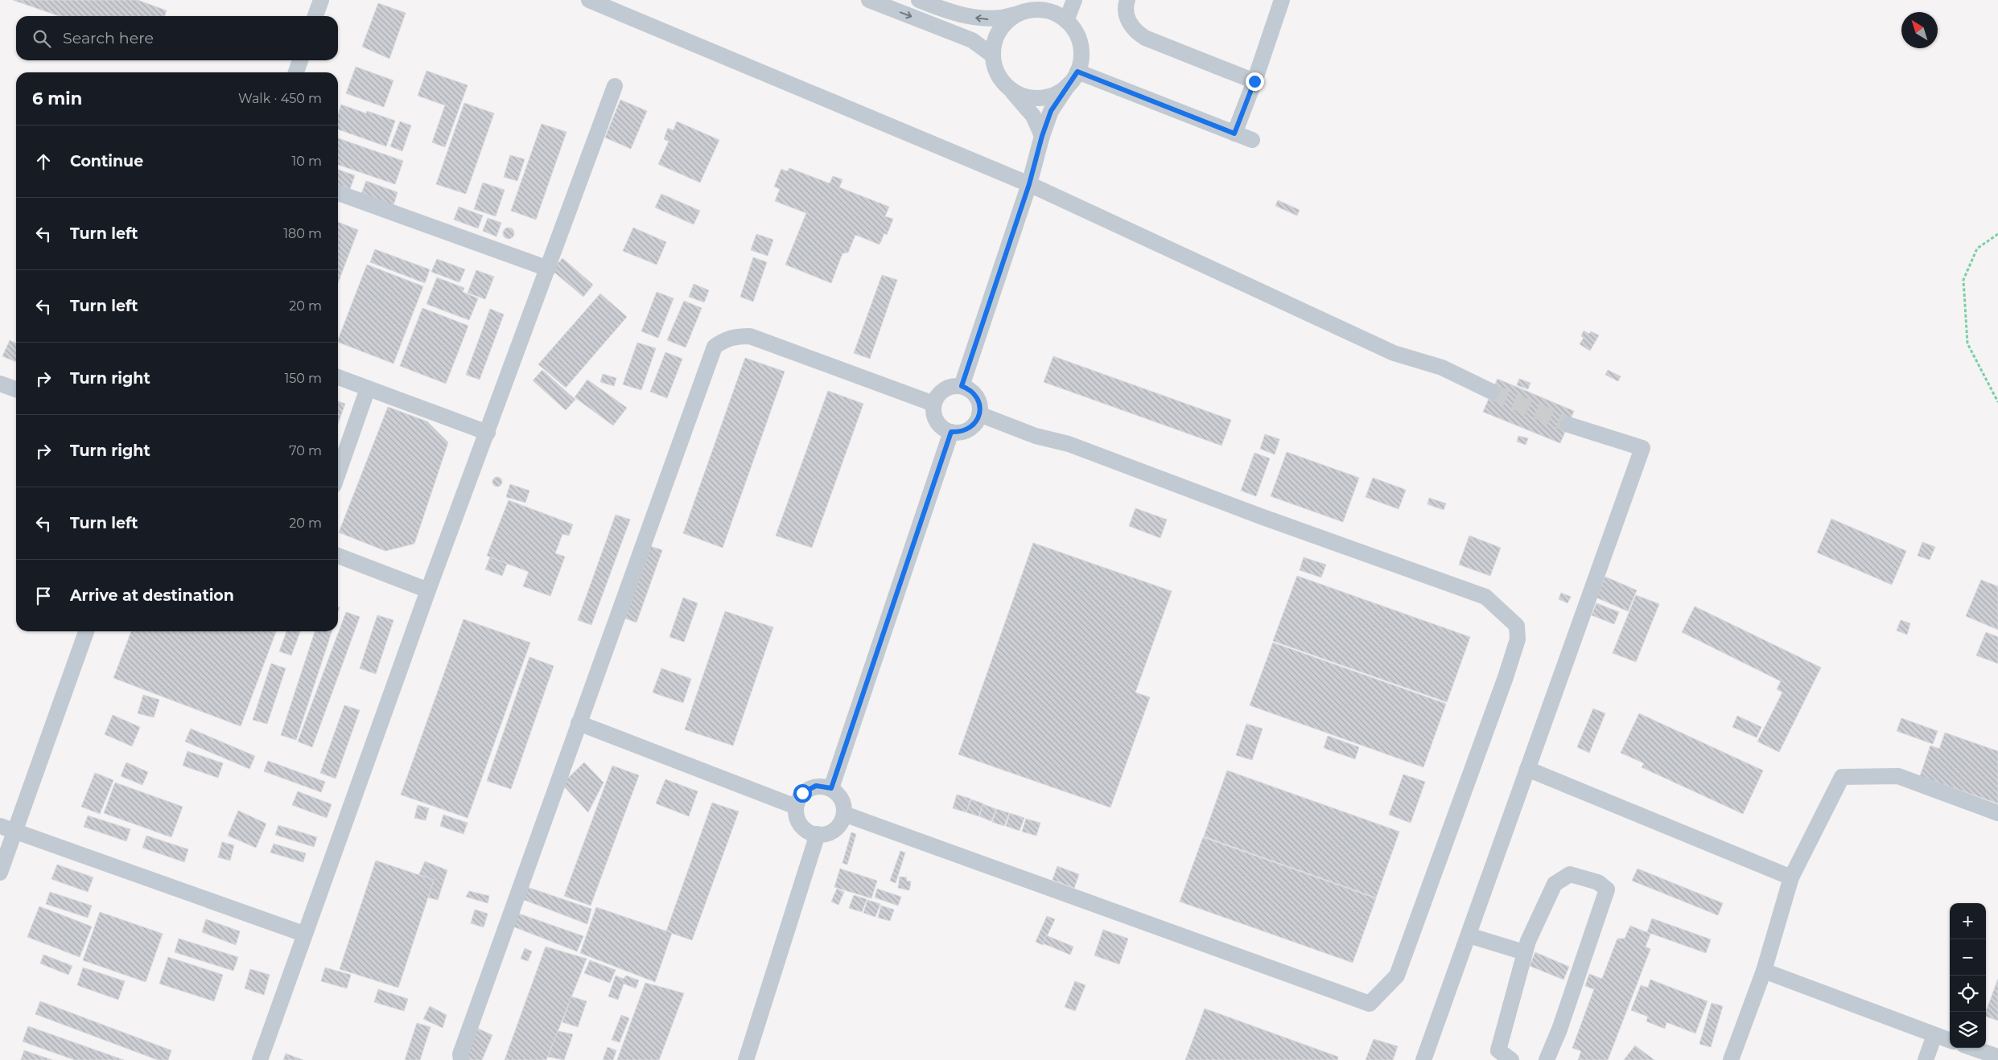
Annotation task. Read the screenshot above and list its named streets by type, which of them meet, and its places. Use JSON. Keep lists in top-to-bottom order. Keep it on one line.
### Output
{"north":"top left","page":{"search":"Search here","heading":["6 min","Walk · 450 m"],"list":[["Continue","10 m"],["Turn left","180 m"],["Turn left","20 m"],["Turn right","150 m"],["Turn right","70 m"],["Turn left","20 m"],"Arrive at destination"],"map_buttons":["+","−"]}}
